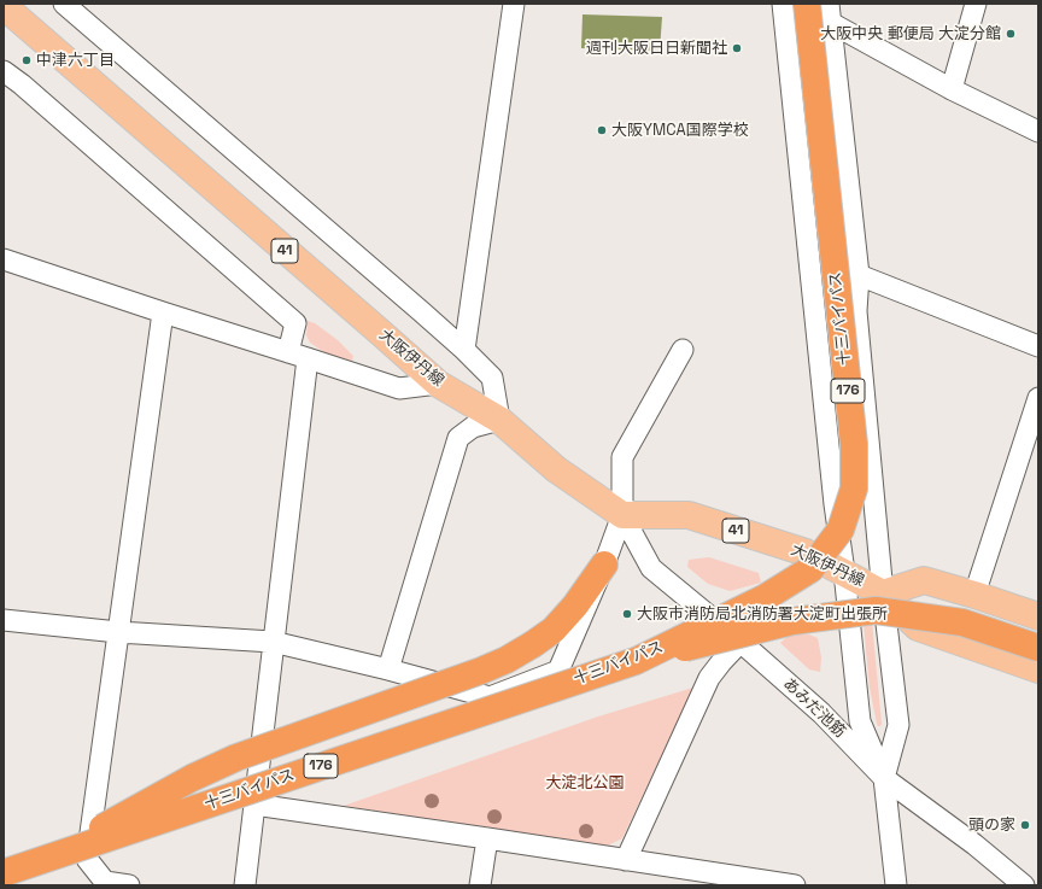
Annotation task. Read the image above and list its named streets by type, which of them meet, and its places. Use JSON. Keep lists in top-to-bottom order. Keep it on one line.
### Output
{"streets":{"highway":["十三バイパス","176"],"main road":["41","大阪伊丹線"],"street":["あみだ池筋"]},"crossings":[["大阪伊丹線","あみだ池筋"]],"parks":["大淀北公園"],"places":["大阪中央 郵便局 大淀分館","週刊大阪日日新聞社","中津六丁目","大阪YMCA国際学校","大阪市消防局北消防署大淀町出張所","頭の家"]}
